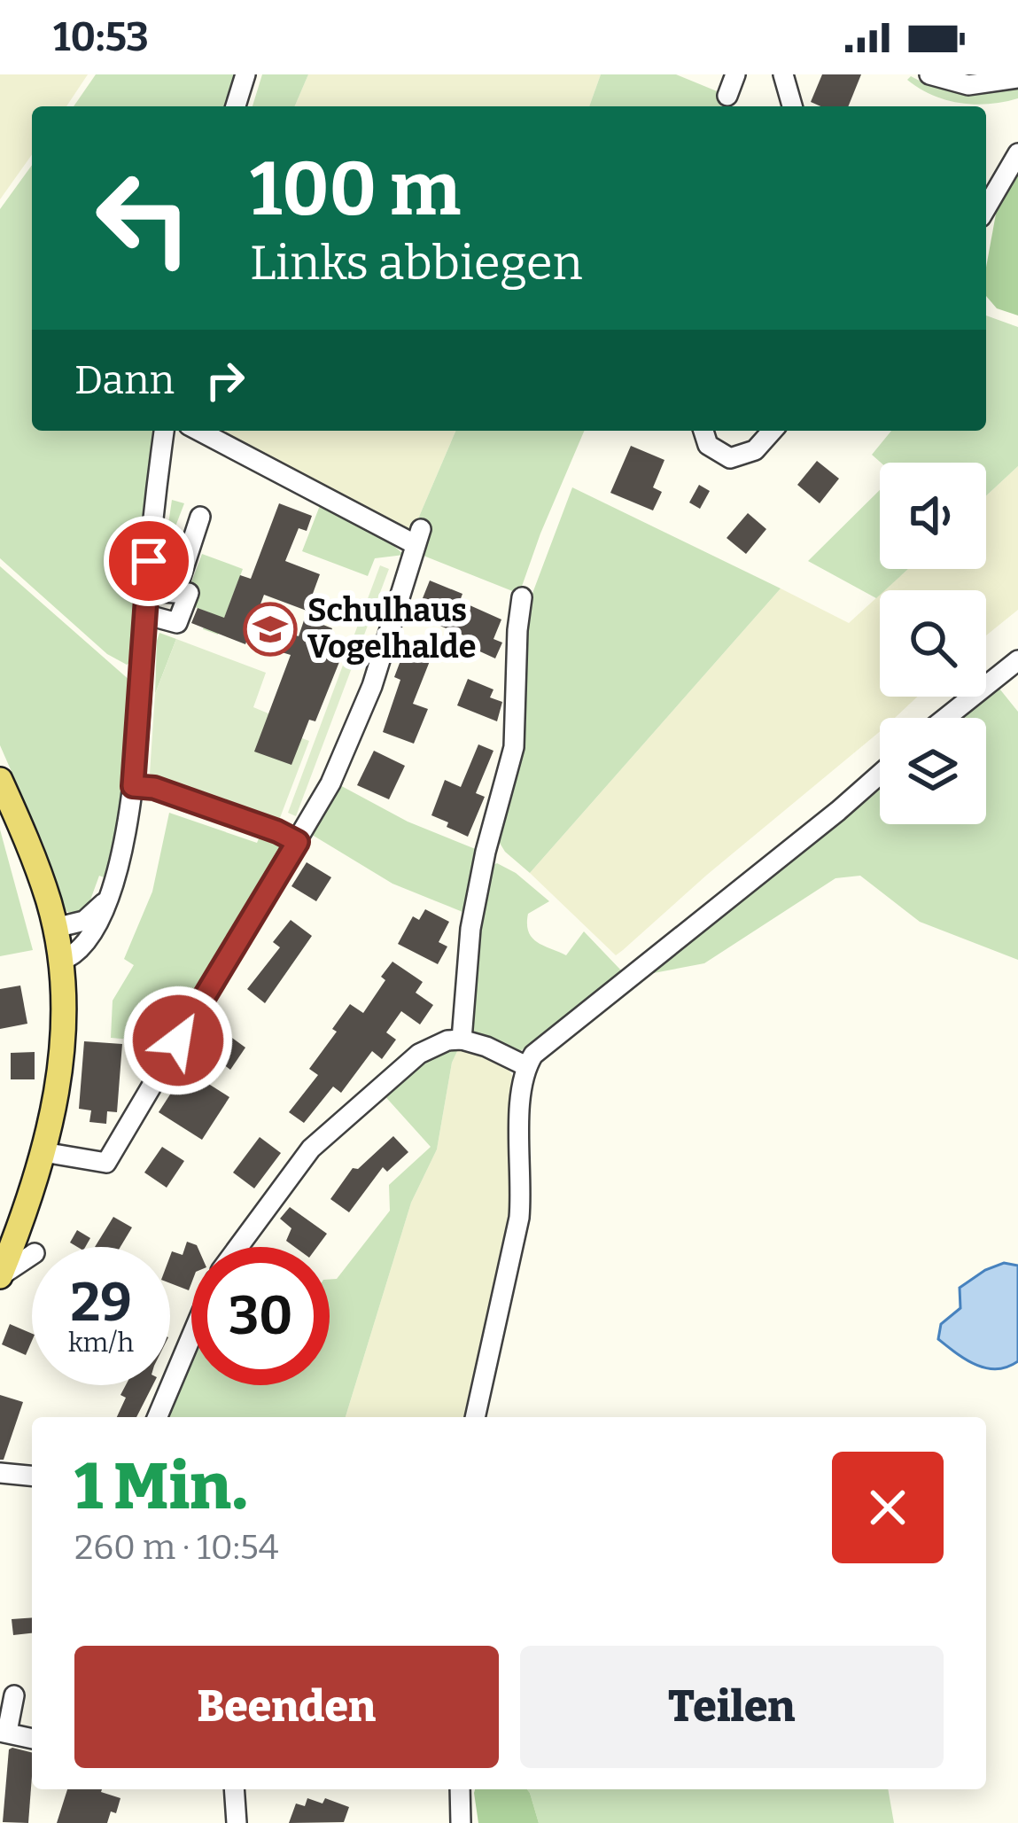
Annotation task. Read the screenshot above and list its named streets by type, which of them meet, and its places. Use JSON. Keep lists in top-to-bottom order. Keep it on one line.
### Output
{"places":{"school or university":["Schulhaus Vogelhalde"]},"page":{"status":"10:53","turn":["100 m","Links abbiegen"],"then":"Dann","speed":"29 km/h","limit":"30","heading":["1 Min.","260 m · 10:54"],"buttons":["Beenden","Teilen"]}}
